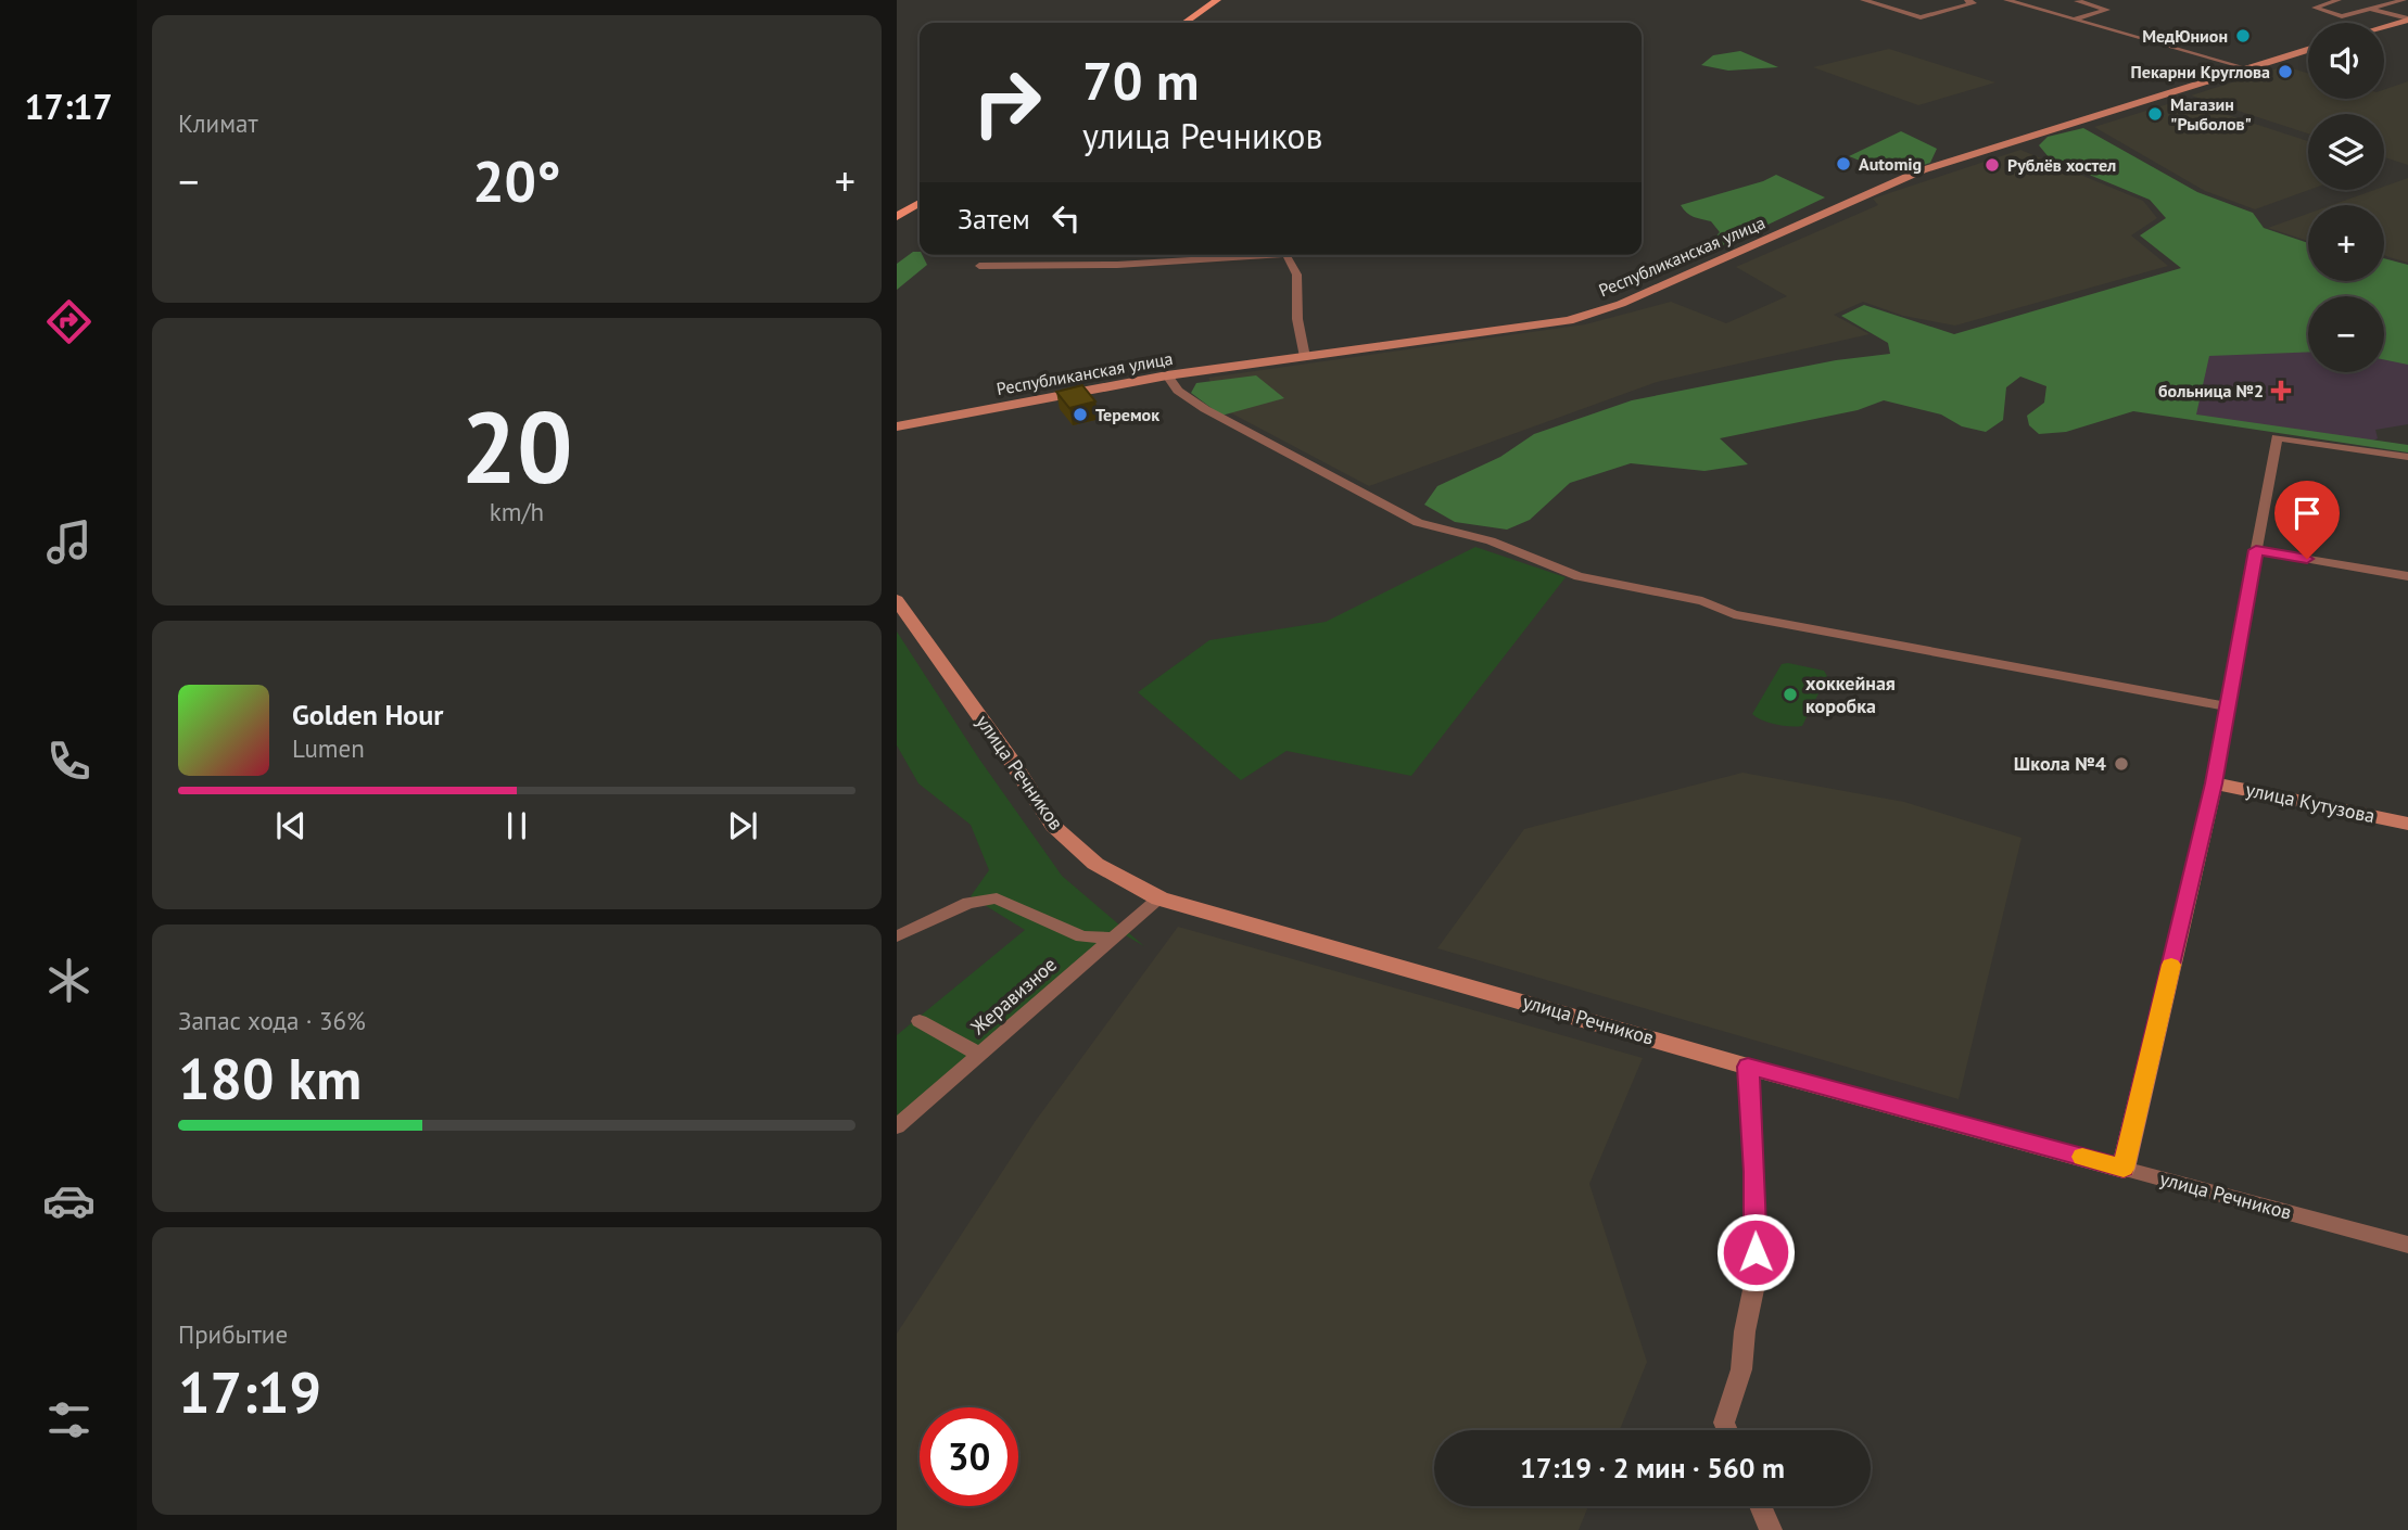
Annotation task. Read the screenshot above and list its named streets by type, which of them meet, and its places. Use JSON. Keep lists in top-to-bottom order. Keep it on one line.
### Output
{"streets":{"street":["Республиканская улица","улица Речников","улица Кутузова","Жеравизное"]},"crossings":[["улица Речников","Жеравизное"]],"places":{"other":["МедЮнион","Пекарни Круглова","Магазин \"Рыболов\"","Automig","Рублёв хостел","Теремок","хоккейная коробка","Школа №4"],"health":["больница №2"]},"page":{"tabs":"17:17","tile":["Климат",["20","km/h"],["Запас хода · 36%","180 km"],["Прибытие","17:19"]],"map_buttons":["+","−"],"turn":["70 m","улица Речников"],"heat":["−","20°","+"],"then":"Затем","song":["Golden Hour","Lumen"],"limit":"30","trip":"17:19 · 2 мин · 560 m"}}
